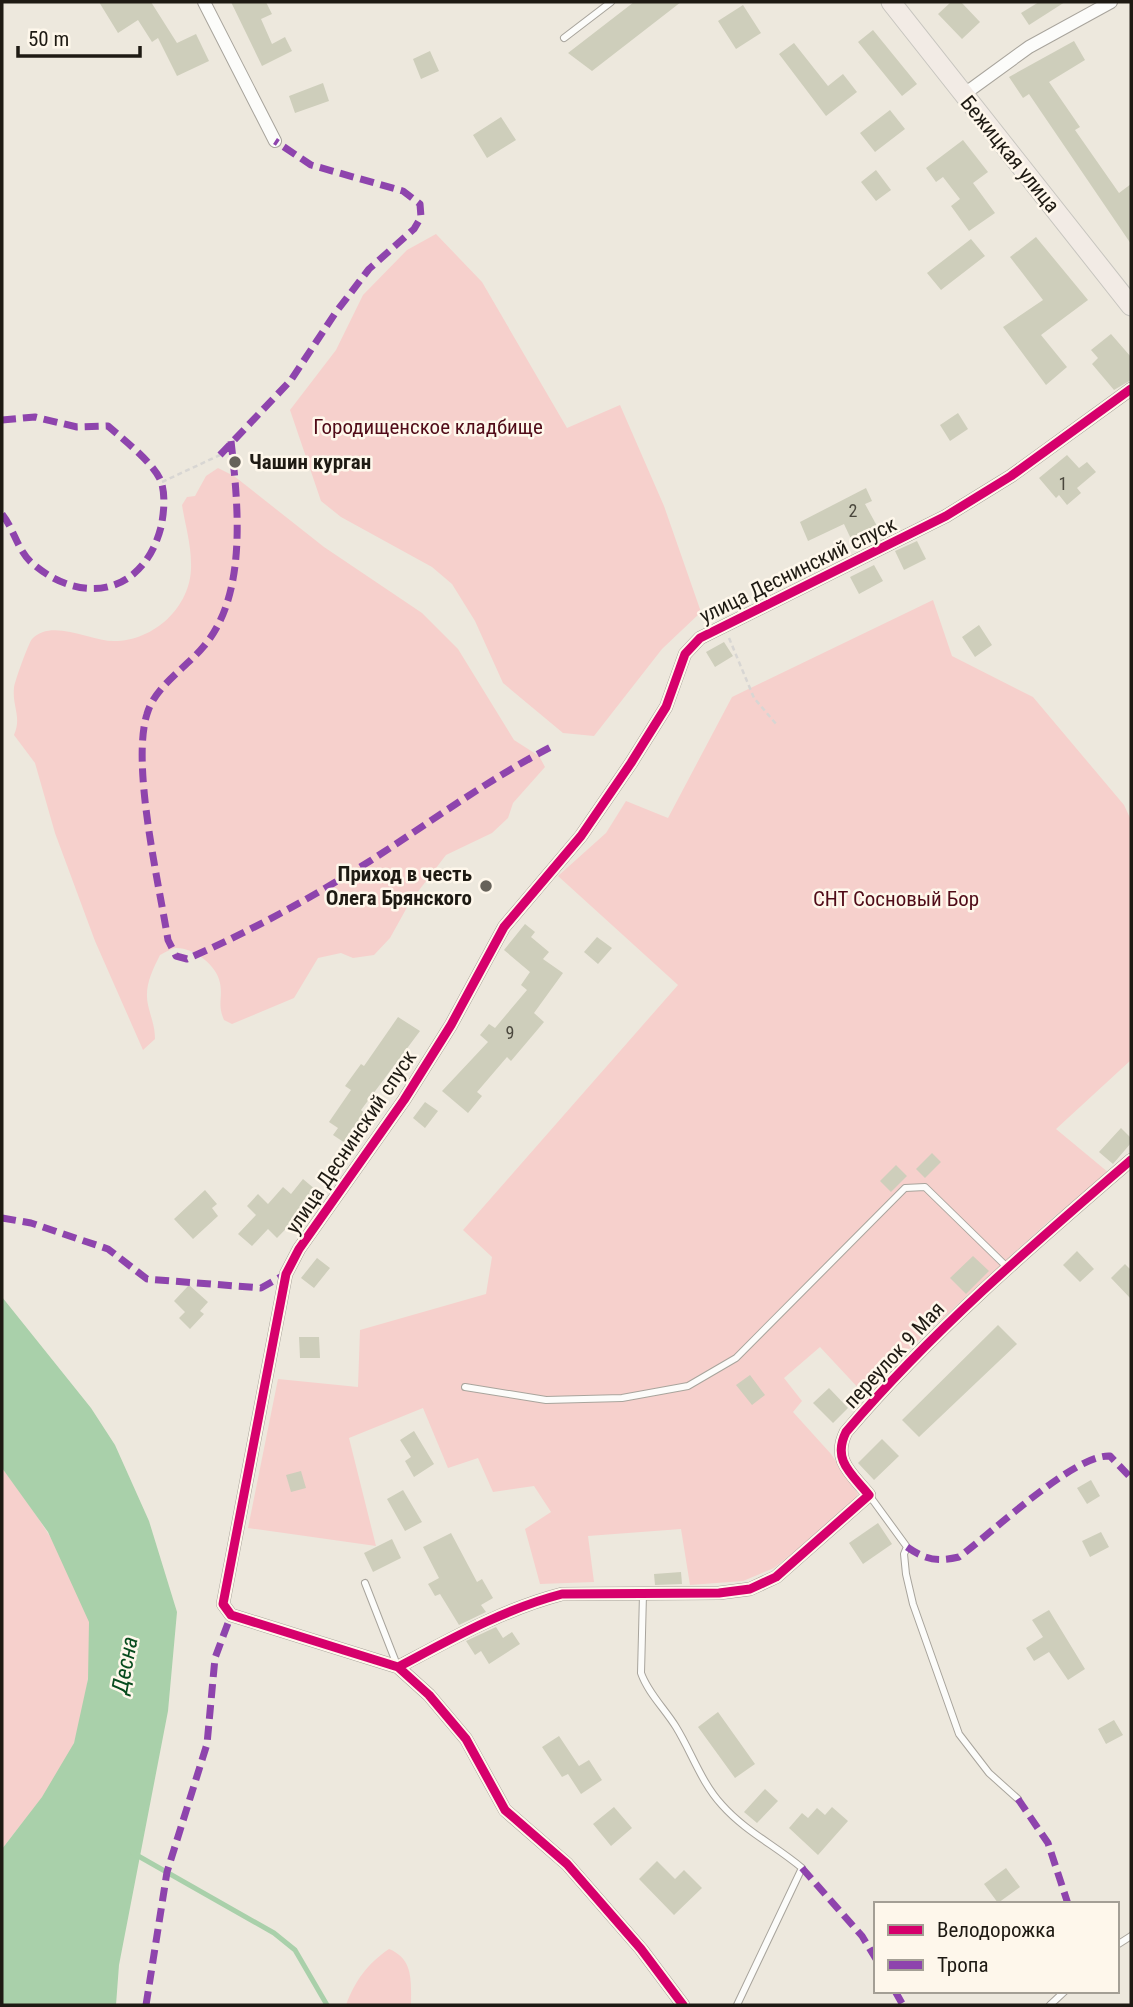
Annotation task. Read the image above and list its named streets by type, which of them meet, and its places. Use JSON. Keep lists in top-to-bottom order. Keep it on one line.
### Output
{"streets":{"main road":["Бежицкая улица"],"street":["улица Деснинский спуск","переулок 9 Мая"]},"water":["Десна"],"parks":["Городищенское кладбище","СНТ Сосновый Бор"],"places":["Чашин курган","Приход в честь Олега Брянского"],"house_numbers":["1","2","9"],"legend":["Велодорожка","Тропа"],"scale_bar":"50 m"}
